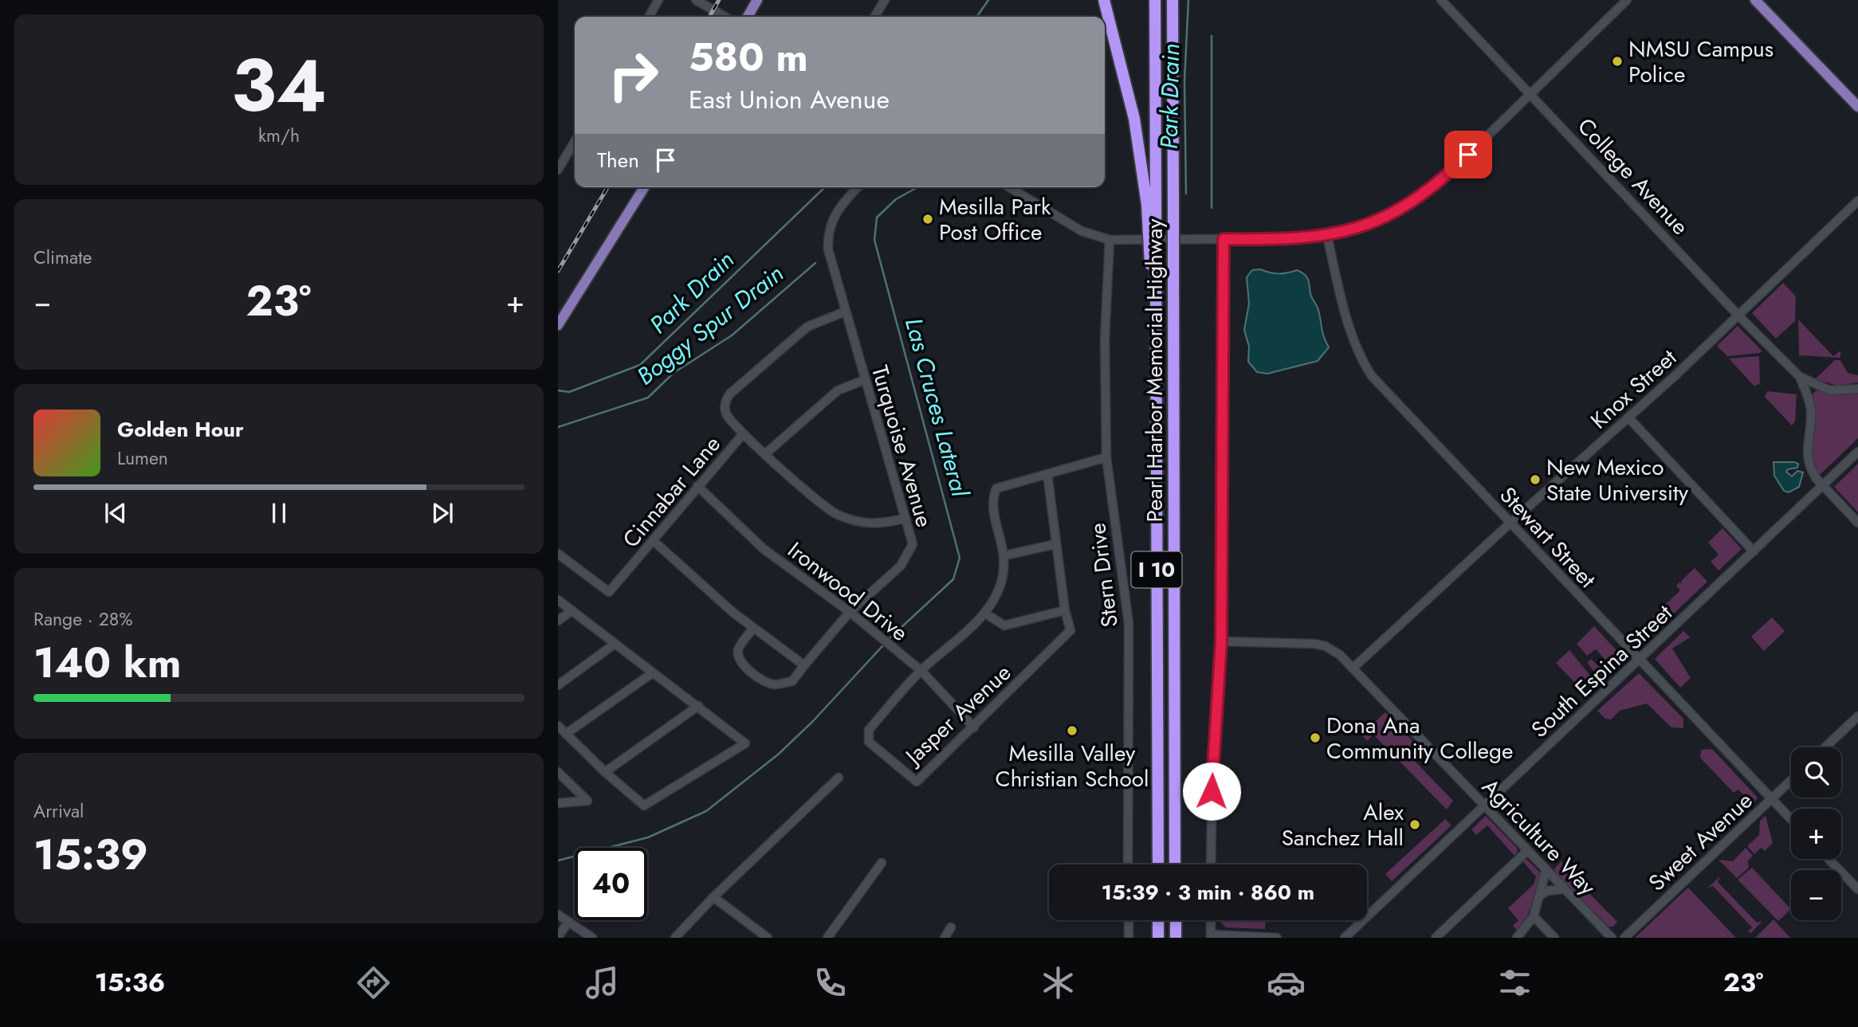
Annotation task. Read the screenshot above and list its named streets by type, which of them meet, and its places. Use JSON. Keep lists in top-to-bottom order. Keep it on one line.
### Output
{"streets":{"highway":["Pearl Harbor Memorial Highway","I 10"],"street":["College Avenue","Knox Street","Turquoise Avenue","Cinnabar Lane","Stewart Street","Stern Drive","Ironwood Drive","South Espina Street","Jasper Avenue","Agriculture Way","Sweet Avenue"]},"crossings":[["College Avenue","Knox Street"],["Knox Street","Stewart Street"],["Knox Street","Agriculture Way"],["Turquoise Avenue","Cinnabar Lane"],["Turquoise Avenue","Ironwood Drive"],["Cinnabar Lane","Ironwood Drive"],["Stewart Street","South Espina Street"],["Stewart Street","Sweet Avenue"],["Stern Drive","Jasper Avenue"],["Ironwood Drive","Jasper Avenue"],["South Espina Street","Agriculture Way"]],"water":["Park Drain","Boggy Spur Drain","Las Cruces Lateral"],"places":["NMSU Campus Police","Mesilla Park Post Office","New Mexico State University","Mesilla Valley Christian School","Dona Ana Community College","Alex Sanchez Hall"],"page":{"tile":[["34","km/h"],"Climate",["Range · 28%","140 km"],["Arrival","15:39"]],"turn":["580 m","East Union Avenue"],"then":"Then","heat":["−","23°","+"],"song":["Golden Hour","Lumen"],"map_buttons":["+","−"],"limit":"40","trip":"15:39 · 3 min · 860 m","tabs":["15:36","23°"]}}
